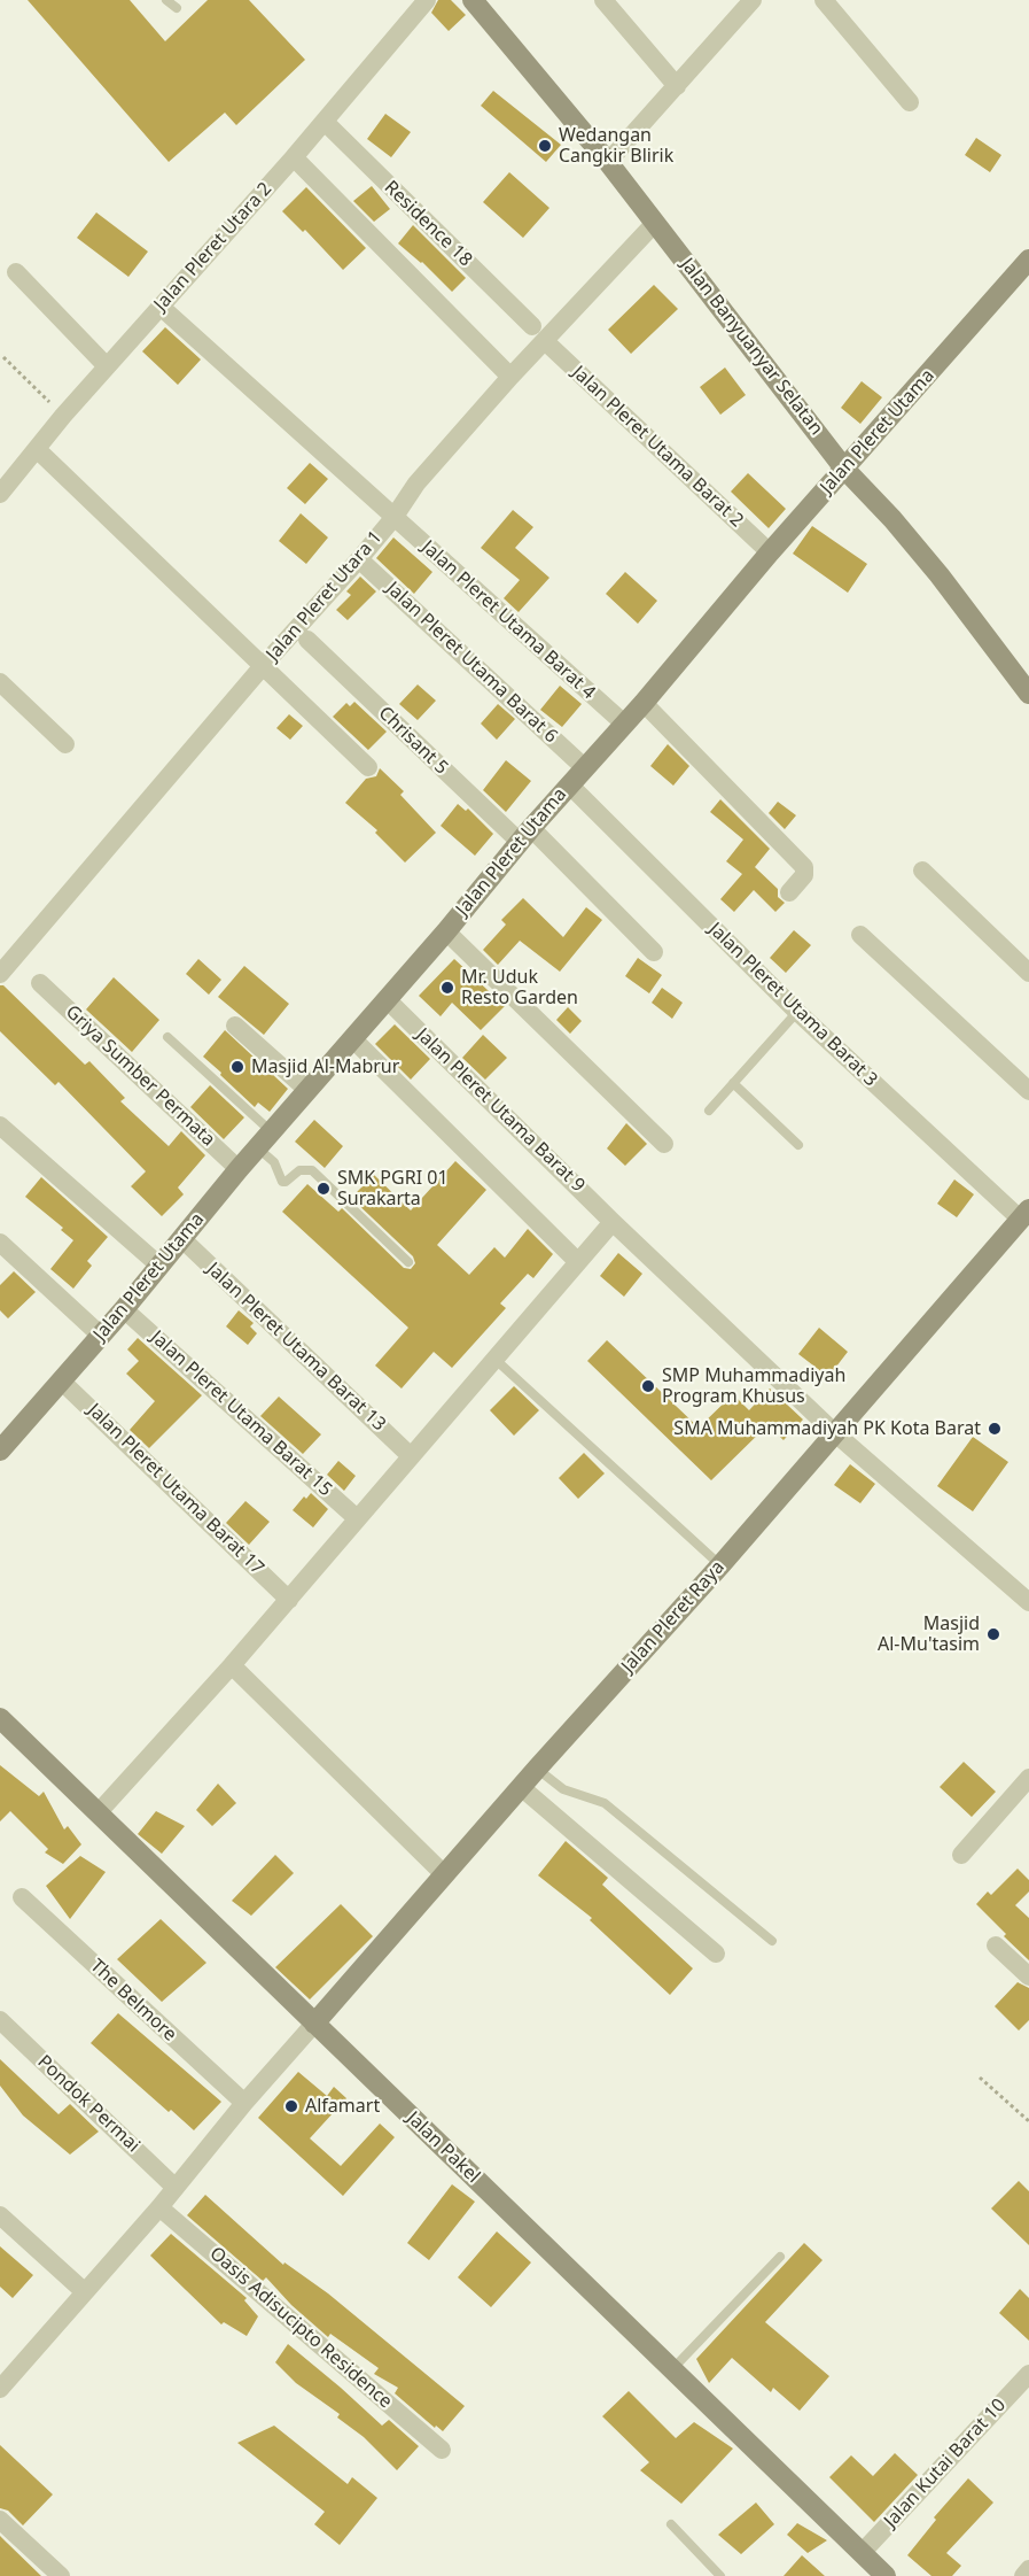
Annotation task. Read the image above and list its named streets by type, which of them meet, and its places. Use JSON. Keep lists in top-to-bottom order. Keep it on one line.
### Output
{"streets":{"street":["Residence 18","Jalan Pleret Utara 2","Jalan Banyuanyar Selatan","Jalan Pleret Utama","Jalan Pleret Utama Barat 2","Jalan Pleret Utara 1","Jalan Pleret Utama Barat 4","Jalan Pleret Utama Barat 6","Chrisant 5","Jalan Pleret Utama Barat 3","Griya Sumber Permata","Jalan Pleret Utama Barat 9","Jalan Pleret Utama Barat 13","Jalan Pleret Utama Barat 15","Jalan Pleret Utama Barat 17","Jalan Pleret Raya","The Belmore","Pondok Permai","Jalan Pakel","Oasis Adisucipto Residence","Jalan Kutai Barat 10"]},"crossings":[["Residence 18","Jalan Pleret Utara 2"],["Residence 18","Jalan Pleret Utama Barat 2"],["Residence 18","Jalan Pleret Utara 1"],["Jalan Pleret Utara 2","Jalan Pleret Utama Barat 4"],["Jalan Banyuanyar Selatan","Jalan Pleret Utama"],["Jalan Banyuanyar Selatan","Jalan Pleret Utara 1"],["Jalan Pleret Utama","Jalan Pleret Utama Barat 2"],["Jalan Pleret Utama","Jalan Pleret Utama Barat 4"],["Jalan Pleret Utama","Jalan Pleret Utama Barat 6"],["Jalan Pleret Utama","Chrisant 5"],["Jalan Pleret Utama","Jalan Pleret Utama Barat 3"],["Jalan Pleret Utama","Griya Sumber Permata"],["Jalan Pleret Utama","Jalan Pleret Utama Barat 9"],["Jalan Pleret Utama","Jalan Pleret Utama Barat 13"],["Jalan Pleret Utama","Jalan Pleret Utama Barat 15"],["Jalan Pleret Utama","Jalan Pleret Utama Barat 17"],["Jalan Pleret Utama Barat 2","Jalan Pleret Utara 1"],["Jalan Pleret Utara 1","Jalan Pleret Utama Barat 4"],["Jalan Pleret Utara 1","Jalan Pleret Utama Barat 6"],["Jalan Pleret Utama Barat 3","Jalan Pleret Raya"],["Jalan Pleret Utama Barat 9","Jalan Pleret Raya"],["Jalan Pleret Raya","Jalan Pakel"],["Jalan Pakel","Jalan Kutai Barat 10"]],"places":["Wedangan Cangkir Blirik","Mr. Uduk Resto Garden","Masjid Al-Mabrur","SMK PGRI 01 Surakarta","SMP Muhammadiyah Program Khusus","SMA Muhammadiyah PK Kota Barat","Masjid Al-Mu'tasim","Alfamart"]}
